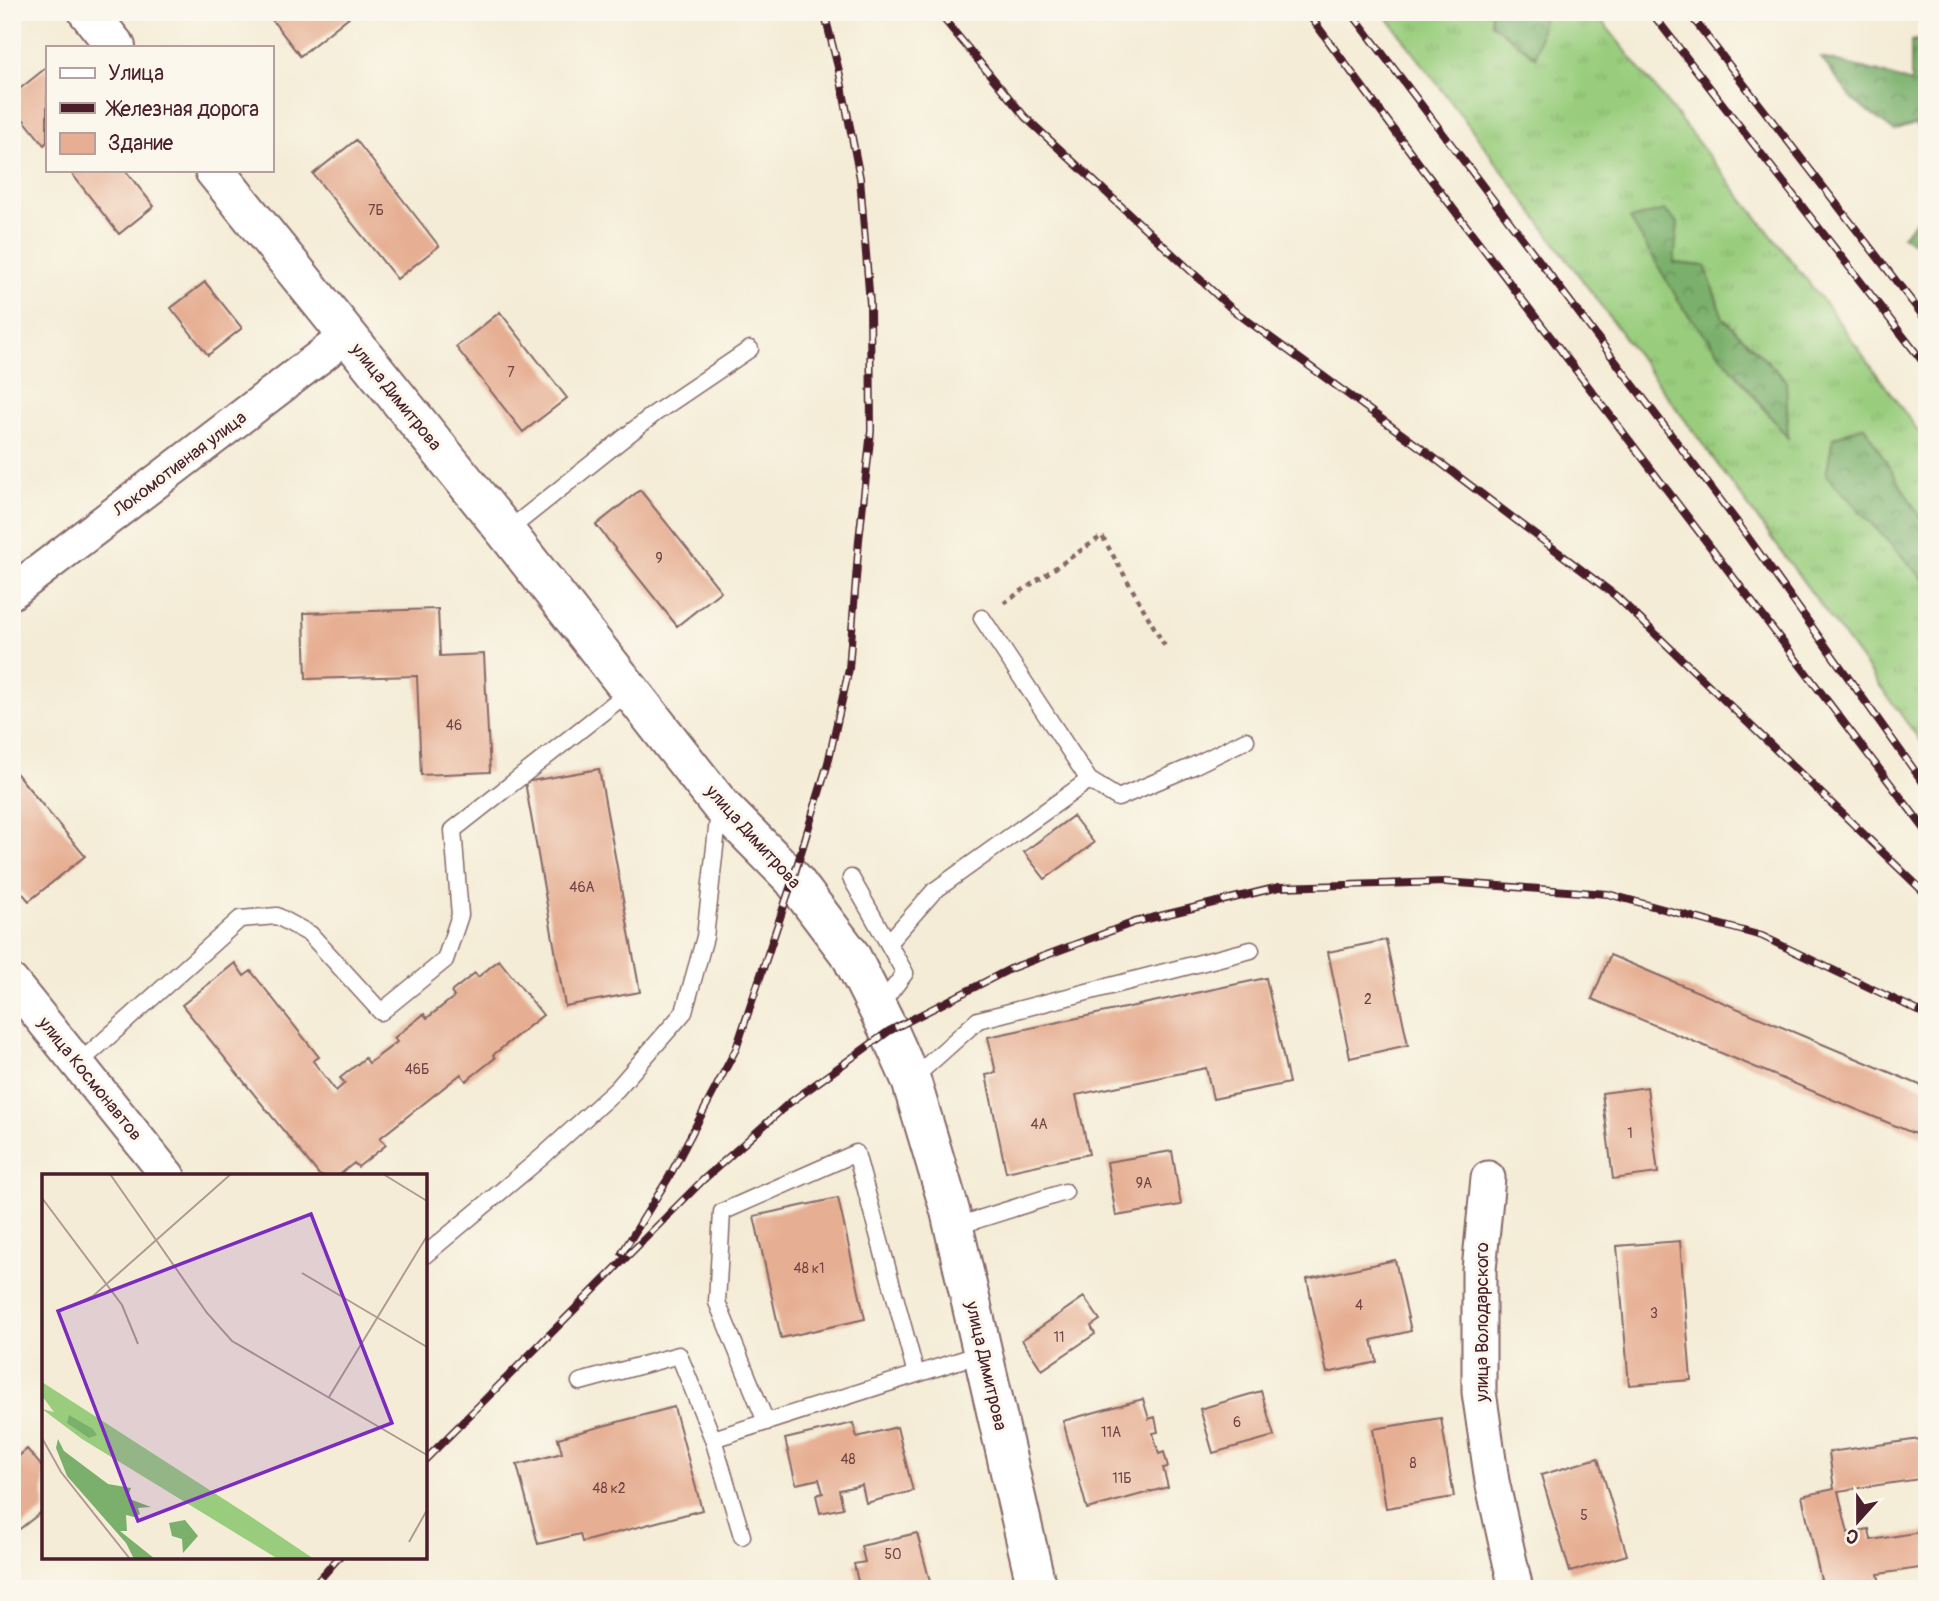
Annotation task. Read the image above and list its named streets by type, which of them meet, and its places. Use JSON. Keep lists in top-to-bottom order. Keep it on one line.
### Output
{"streets":{"street":["улица Димитрова","Локомотивная улица","улица Космонавтов","улица Володарского"]},"crossings":[["улица Димитрова","Локомотивная улица"]],"house_numbers":["7Б","7","9","46","46А","2","46Б","4А","1","9А","48 к1","4","3","11","6","11А","48","8","11Б","48 к2","5","50"],"legend":["Улица","Железная дорога","Здание"],"north":"bottom"}
